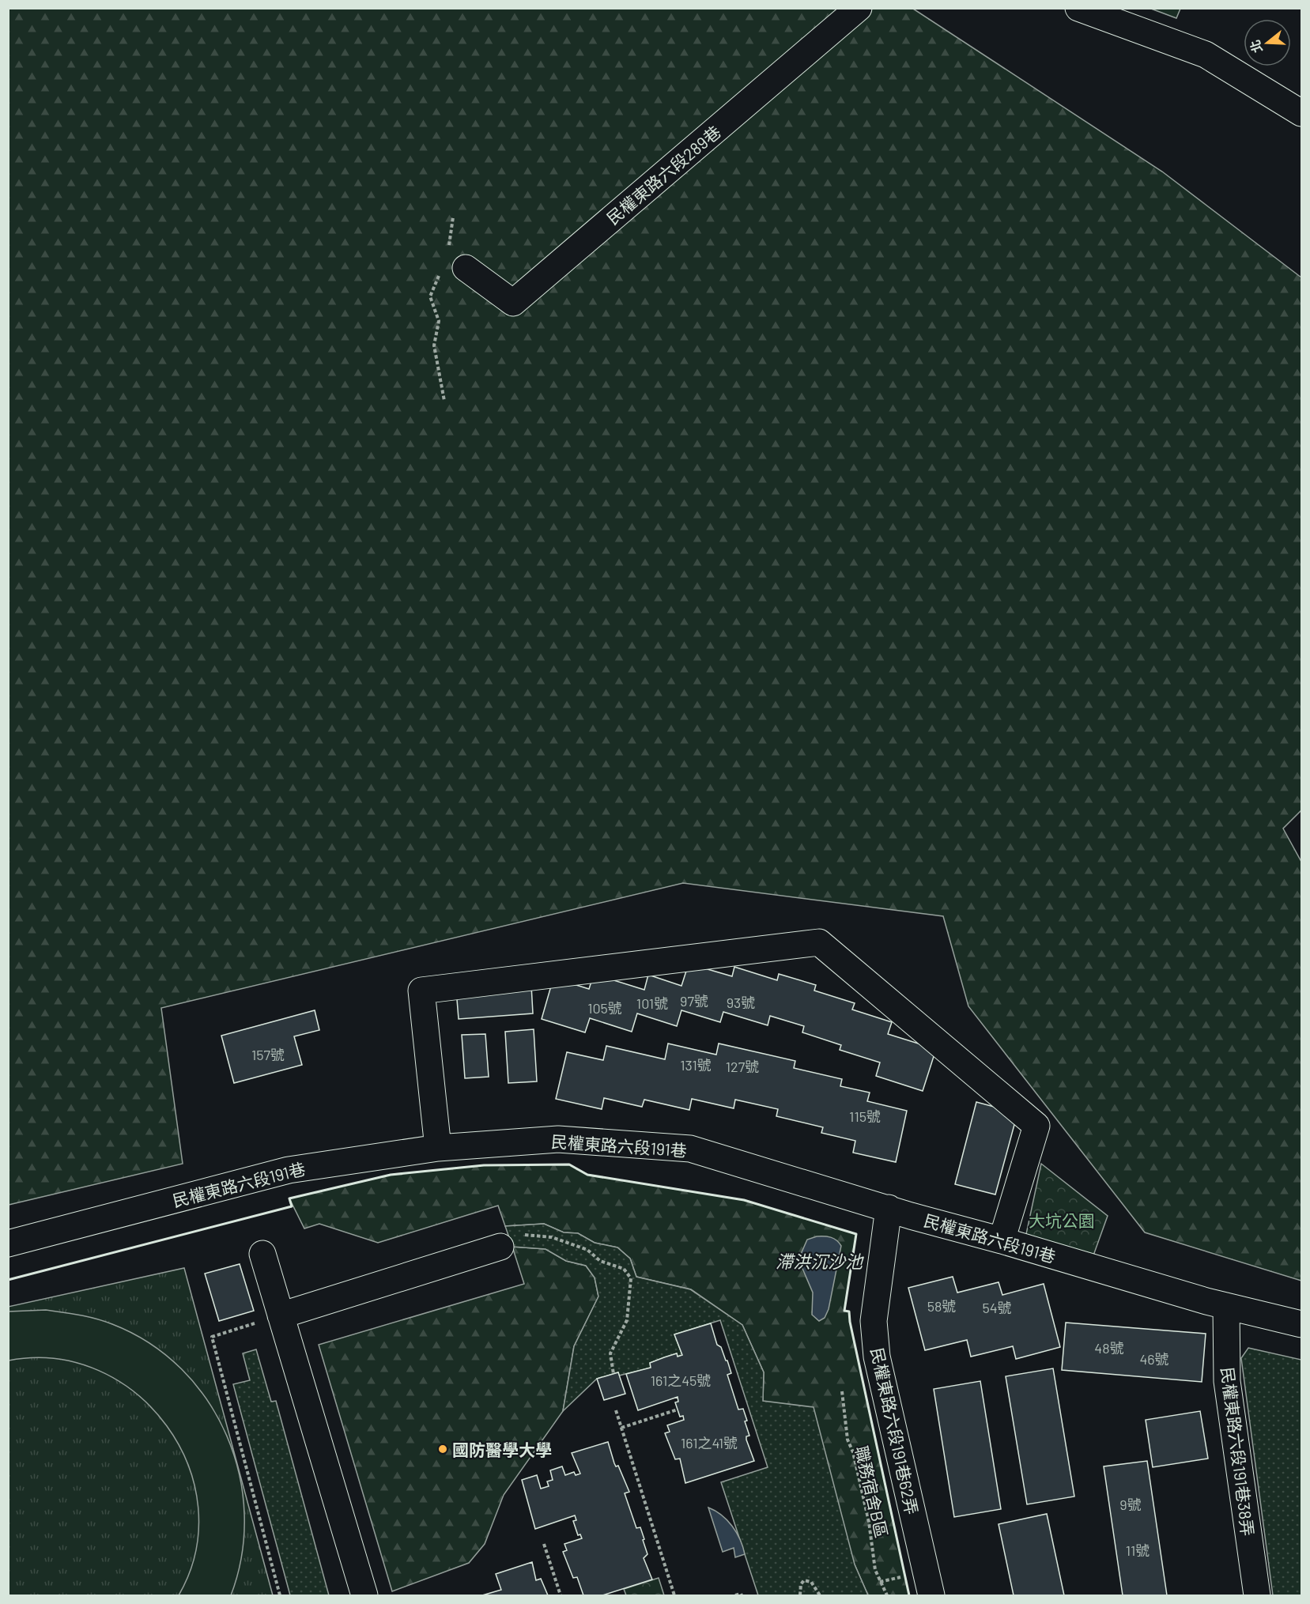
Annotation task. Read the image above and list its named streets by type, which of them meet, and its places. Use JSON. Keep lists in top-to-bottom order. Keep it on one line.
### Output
{"streets":{"street":["民權東路六段289巷","民權東路六段191巷","民權東路六段191巷62弄","民權東路六段191巷38弄"],"path":["職務宿舍B區"]},"crossings":[["民權東路六段191巷","民權東路六段191巷62弄"],["民權東路六段191巷","民權東路六段191巷38弄"]],"water":["滯洪沉沙池"],"parks":["大坑公園"],"places":["國防醫學大學"],"house_numbers":["97號","93號","101號","105號","157號","131號","127號","115號","58號","54號","48號","46號","161之45號","161之41號","9號","11號"],"north":"left"}
